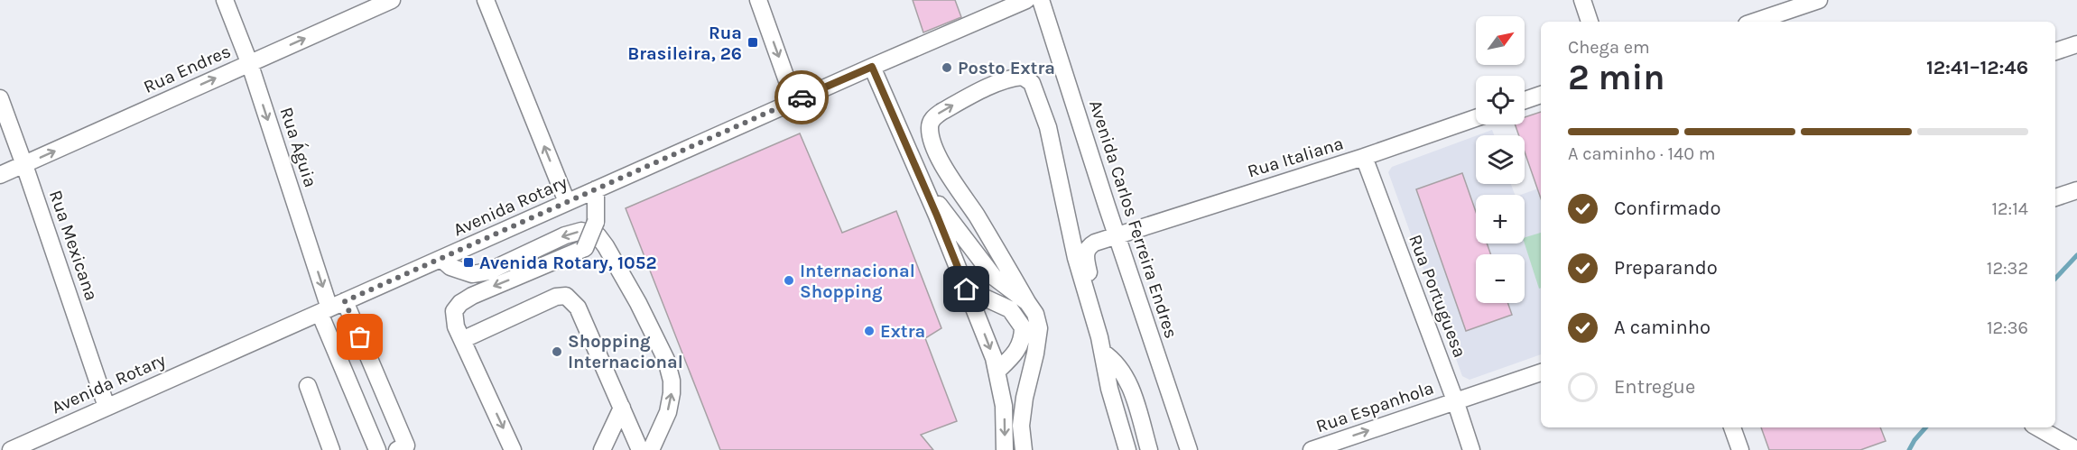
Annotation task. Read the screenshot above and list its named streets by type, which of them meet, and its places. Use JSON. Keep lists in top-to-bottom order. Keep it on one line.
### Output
{"streets":{"street":["Rua Endres","Rua Águia","Rua Italiana","Avenida Rotary","Avenida Carlos Ferreira Endres","Rua Mexicana","Rua Portuguesa","Rua Espanhola"]},"crossings":[["Rua Endres","Rua Águia"],["Rua Endres","Rua Mexicana"],["Rua Águia","Avenida Rotary"],["Rua Italiana","Avenida Carlos Ferreira Endres"],["Rua Italiana","Rua Portuguesa"],["Avenida Rotary","Rua Mexicana"],["Rua Portuguesa","Rua Espanhola"]],"one_way":["Rua Endres","Rua Águia","Rua Espanhola"],"places":{"transit":["Rua Brasileira, 26","Avenida Rotary, 1052"],"other":["Posto Extra","Internacional Shopping","Extra","Shopping Internacional"]},"north":"top right","page":{"map_buttons":["+","−"],"heading":["2 min","Chega em","12:41–12:46"],"bar":"A caminho · 140 m","list":[["Confirmado","12:14"],["Preparando","12:32"],["A caminho","12:36"],"Entregue"]}}
